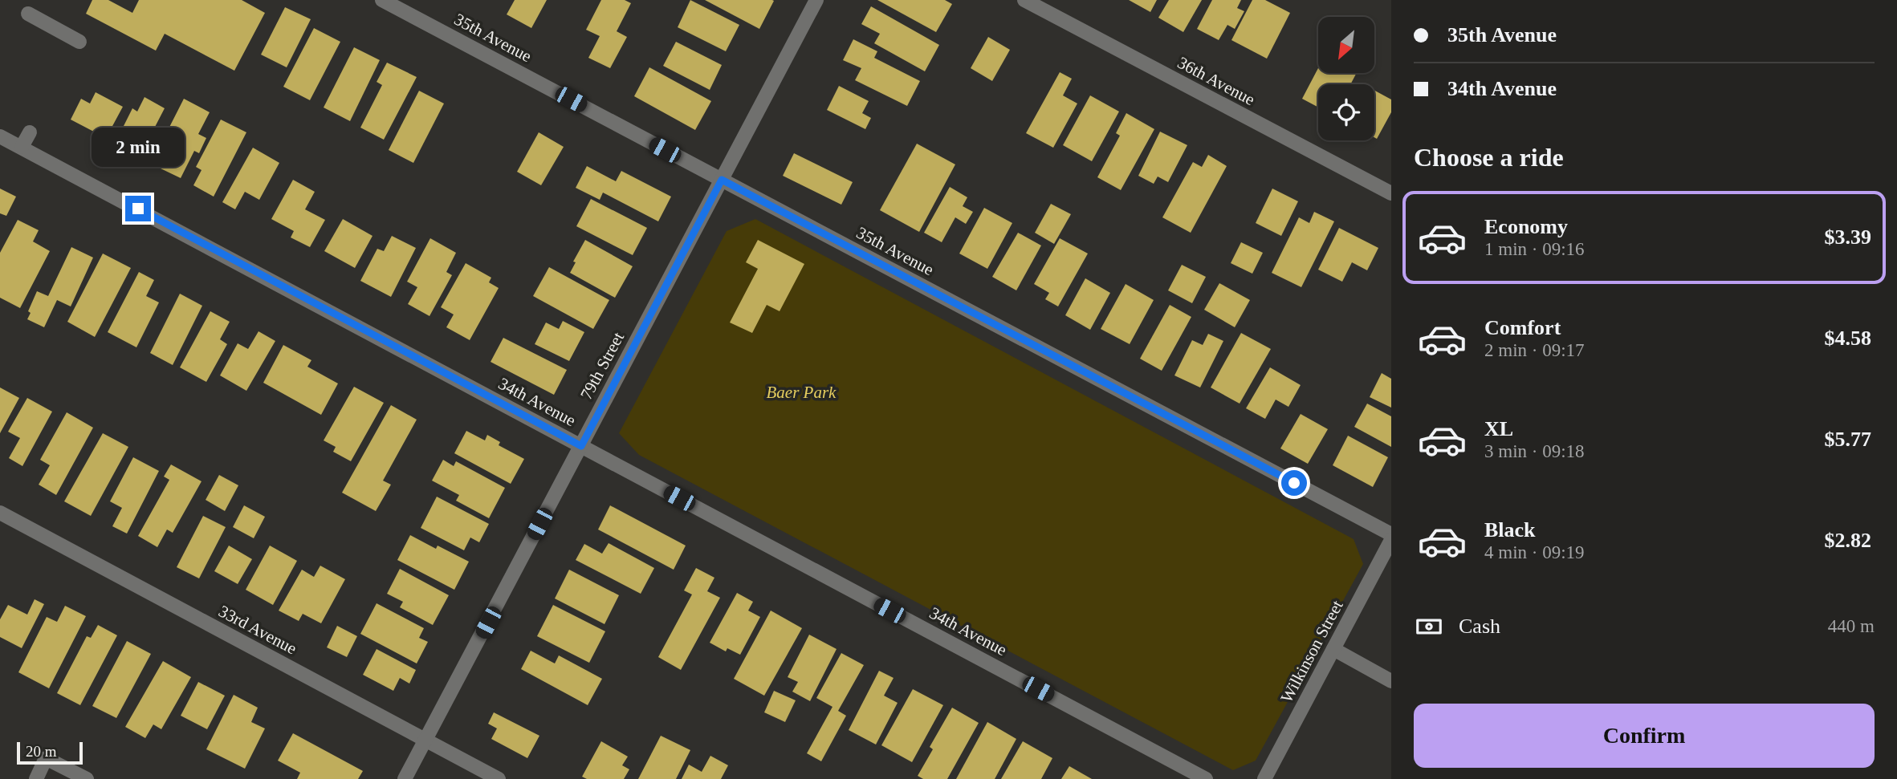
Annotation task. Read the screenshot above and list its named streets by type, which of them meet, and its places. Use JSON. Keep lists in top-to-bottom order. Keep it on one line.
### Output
{"streets":{"street":["35th Avenue","36th Avenue","79th Street","34th Avenue","33rd Avenue","Wilkinson Street"]},"crossings":[["35th Avenue","79th Street"],["79th Street","34th Avenue"],["79th Street","33rd Avenue"]],"parks":["Baer Park"],"scale_bar":"20 m","north":"bottom left","page":{"banner":["35th Avenue","34th Avenue"],"heading":"Choose a ride","bubble":"2 min","list":[{"name":"Economy","note":"1 min · 09:16","value":"$3.39"},{"name":"Comfort","note":"2 min · 09:17","value":"$4.58"},{"name":"XL","note":"3 min · 09:18","value":"$5.77"},{"name":"Black","note":"4 min · 09:19","value":"$2.82"}],"pay":["Cash","440 m"],"buttons":"Confirm","scale":"20 m"}}
